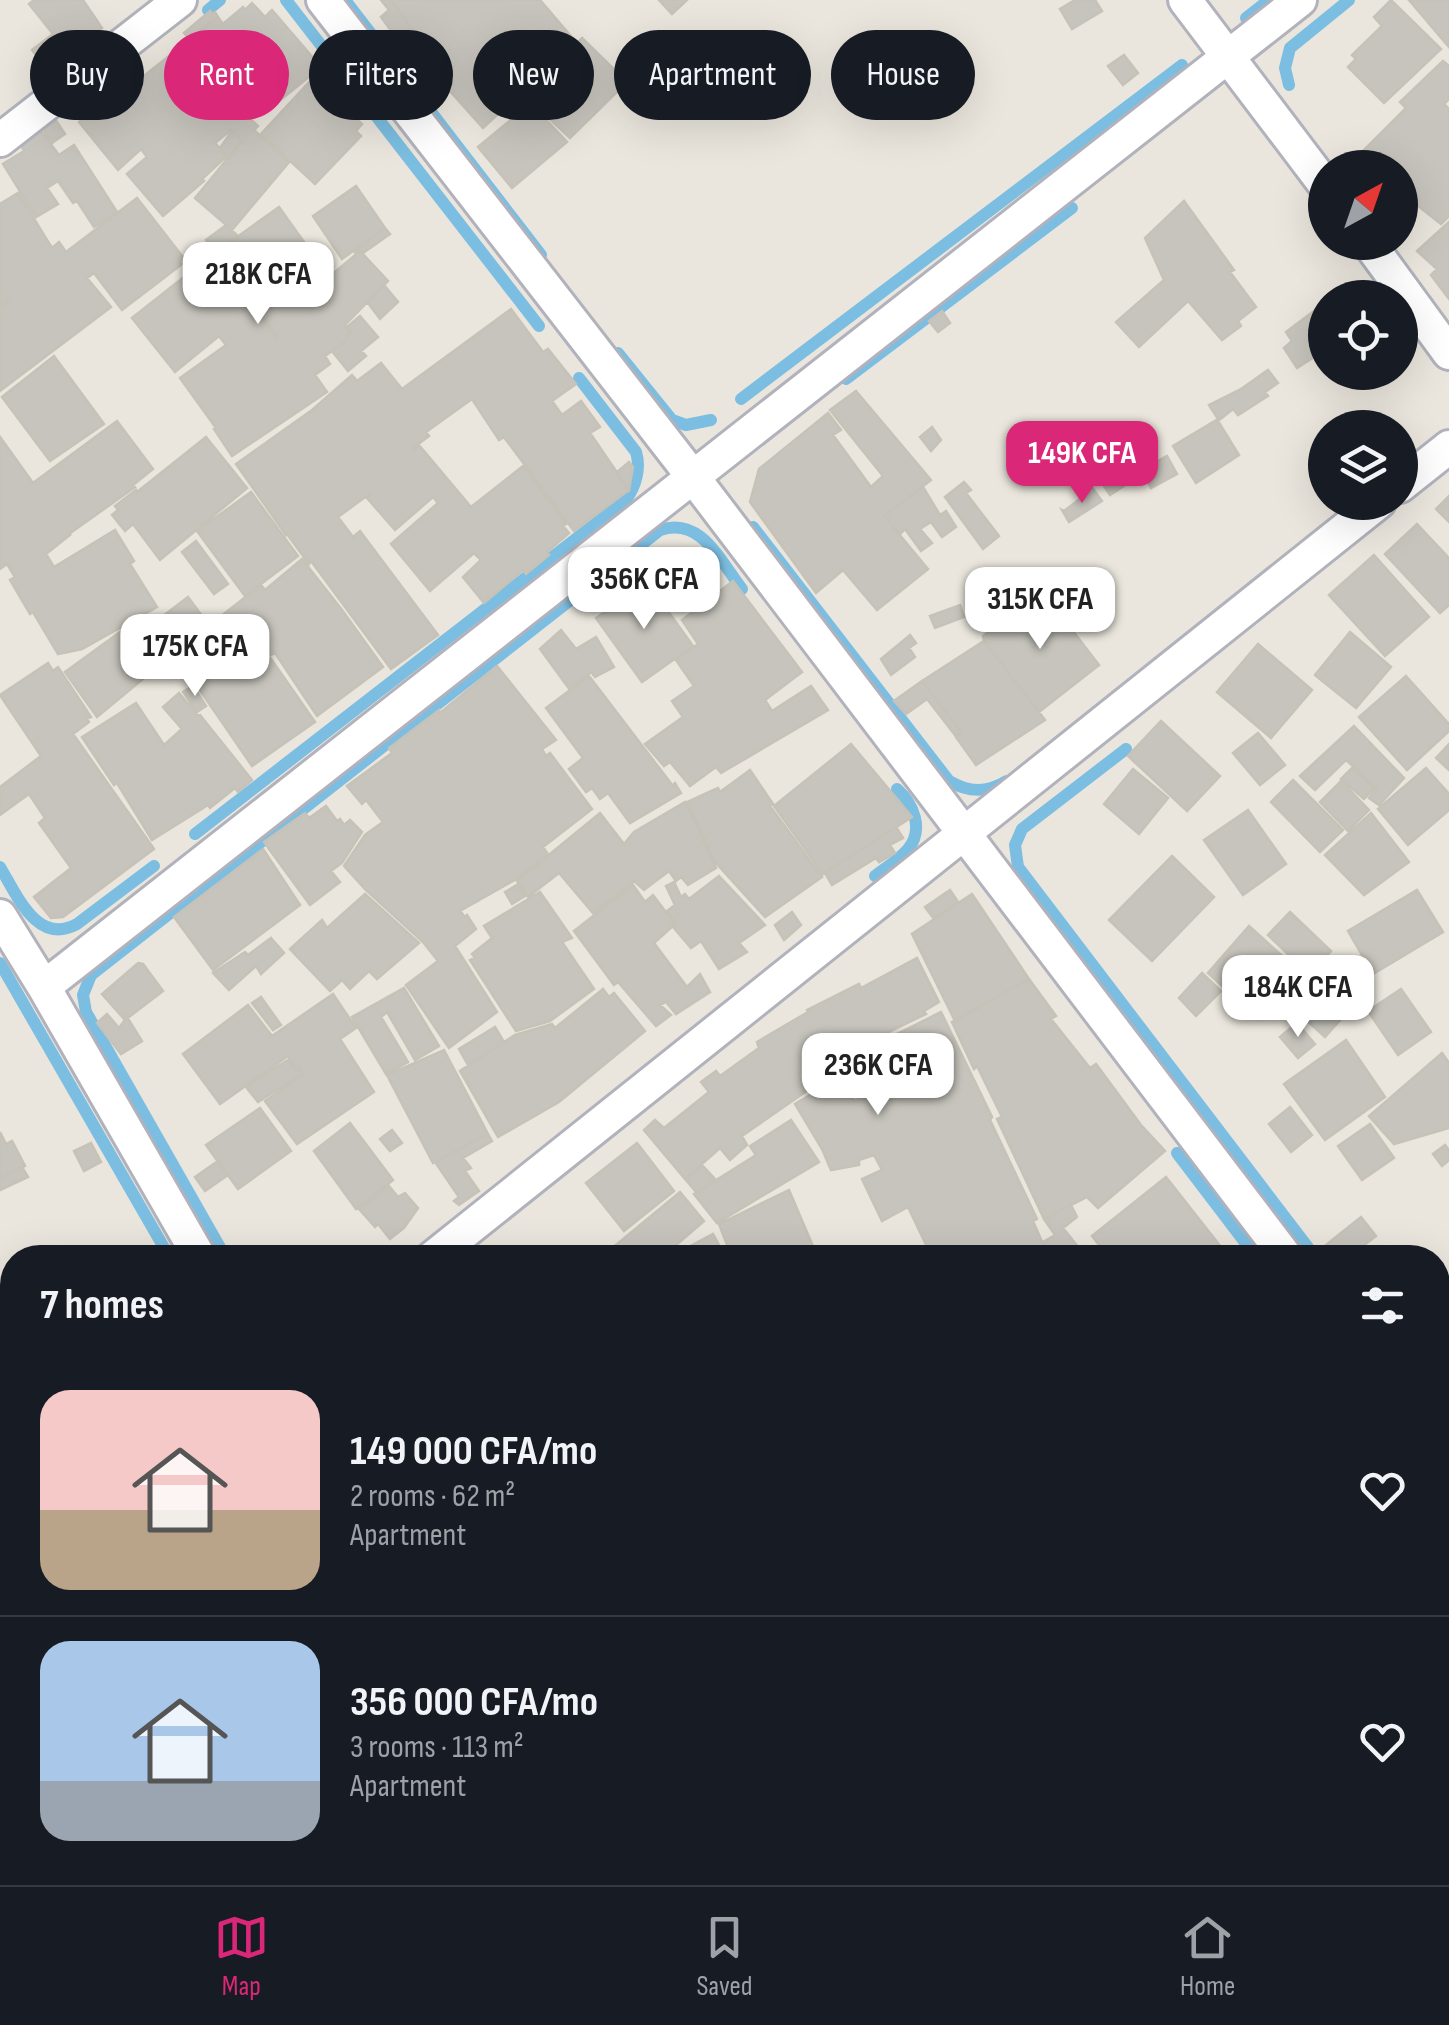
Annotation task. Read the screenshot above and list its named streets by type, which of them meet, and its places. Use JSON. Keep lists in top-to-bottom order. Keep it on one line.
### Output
{"north":"top right","page":{"chip":["Buy","Rent","Filters","New","Apartment","House"],"price":["218K CFA","149K CFA","356K CFA","315K CFA","175K CFA","184K CFA","236K CFA"],"heading":"7 homes","list":[{"name":"149 000 CFA/mo","note":"2 rooms · 62 m² · Apartment"},{"name":"356 000 CFA/mo","note":"3 rooms · 113 m² · Apartment"}],"tabs":["Map","Saved","Home"]}}
